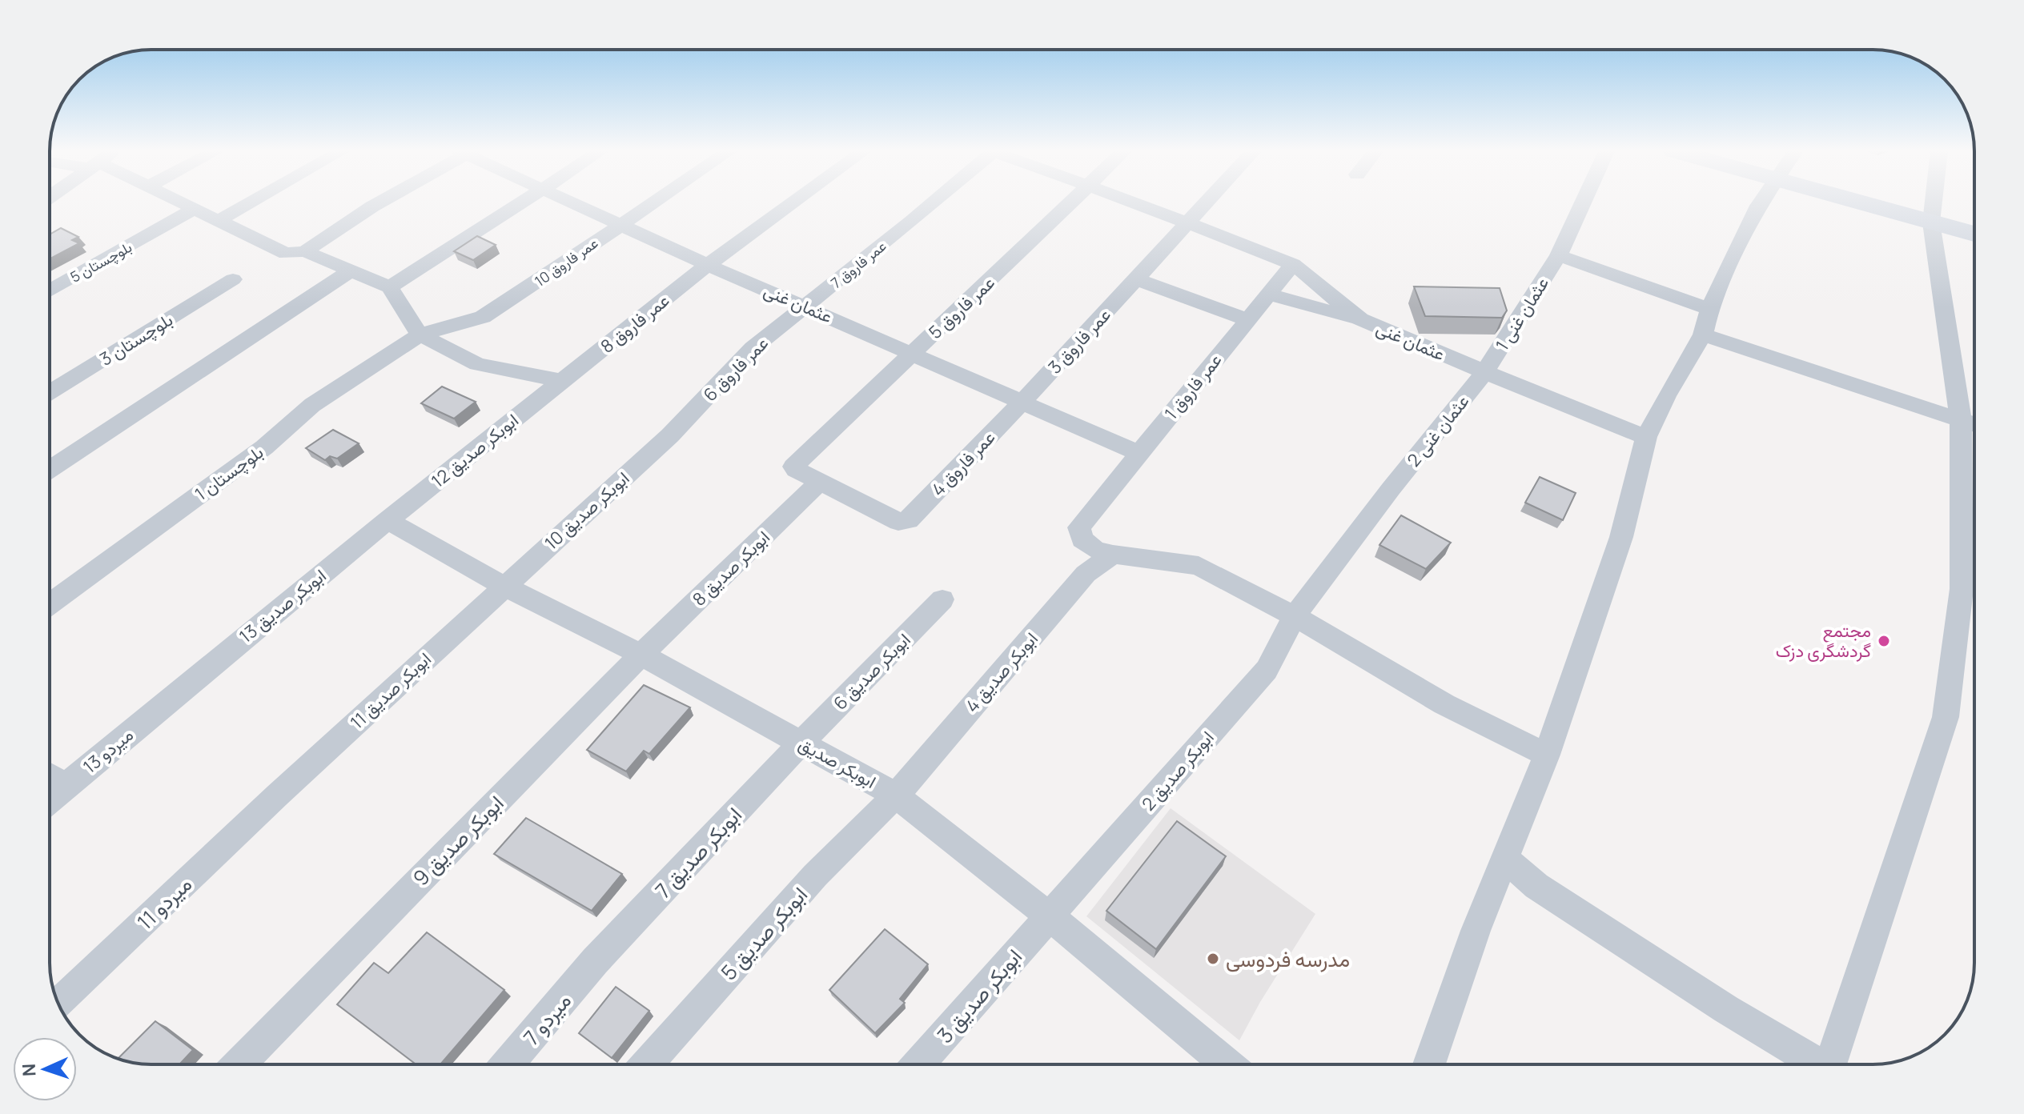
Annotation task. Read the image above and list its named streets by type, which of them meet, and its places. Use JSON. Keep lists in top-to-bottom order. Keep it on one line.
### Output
{"streets":{"street":["بلوچستان 5","عمر فاروق 10","عمر فاروق 7","عثمان غنی","عمر فاروق 5","عثمان غنی 1","عمر فاروق 8","بلوچستان 3","عمر فاروق 3","عمر فاروق 6","عمر فاروق 1","عثمان غنی 2","ابوبکر صدیق 12","عمر فاروق 4","بلوچستان 1","ابوبکر صدیق 10","ابوبکر صدیق 8","ابوبکر صدیق 13","ابوبکر صدیق 6","ابوبکر صدیق 4","ابوبکر صدیق 11","میردو 13","ابوبکر صدیق","ابوبکر صدیق 2","ابوبکر صدیق 9","ابوبکر صدیق 7","میردو 11","ابوبکر صدیق 5","ابوبکر صدیق 3","میردو 7"]},"crossings":[["عمر فاروق 10","عثمان غنی"],["عمر فاروق 10","بلوچستان 1"],["عمر فاروق 7","عثمان غنی"],["عمر فاروق 7","عمر فاروق 6"],["عثمان غنی","عمر فاروق 5"],["عثمان غنی","عثمان غنی 1"],["عثمان غنی","عمر فاروق 8"],["عثمان غنی","عمر فاروق 3"],["عثمان غنی","عمر فاروق 6"],["عثمان غنی","عمر فاروق 1"],["عثمان غنی","عثمان غنی 2"],["عثمان غنی","عمر فاروق 4"],["عمر فاروق 5","عمر فاروق 4"],["عمر فاروق 5","ابوبکر صدیق 8"],["عثمان غنی 1","عثمان غنی 2"],["عمر فاروق 8","ابوبکر صدیق 12"],["عمر فاروق 3","عمر فاروق 4"],["عمر فاروق 6","ابوبکر صدیق 10"],["عمر فاروق 1","ابوبکر صدیق 4"],["عثمان غنی 2","ابوبکر صدیق 2"],["ابوبکر صدیق 12","ابوبکر صدیق 13"],["ابوبکر صدیق 12","ابوبکر صدیق"],["عمر فاروق 4","ابوبکر صدیق 8"],["ابوبکر صدیق 10","ابوبکر صدیق 11"],["ابوبکر صدیق 10","ابوبکر صدیق"],["ابوبکر صدیق 8","ابوبکر صدیق"],["ابوبکر صدیق 8","ابوبکر صدیق 9"],["ابوبکر صدیق 13","میردو 13"],["ابوبکر صدیق 13","ابوبکر صدیق"],["ابوبکر صدیق 6","ابوبکر صدیق"],["ابوبکر صدیق 6","ابوبکر صدیق 7"],["ابوبکر صدیق 4","ابوبکر صدیق"],["ابوبکر صدیق 4","ابوبکر صدیق 5"],["ابوبکر صدیق 11","ابوبکر صدیق"],["ابوبکر صدیق 11","میردو 11"],["ابوبکر صدیق","ابوبکر صدیق 2"],["ابوبکر صدیق","ابوبکر صدیق 9"],["ابوبکر صدیق","ابوبکر صدیق 7"],["ابوبکر صدیق","ابوبکر صدیق 5"],["ابوبکر صدیق","ابوبکر صدیق 3"],["ابوبکر صدیق 2","ابوبکر صدیق 3"],["ابوبکر صدیق 7","میردو 7"]],"places":["مجتمع گردشگری دزک","مدرسه فردوسی"],"north":"left"}
